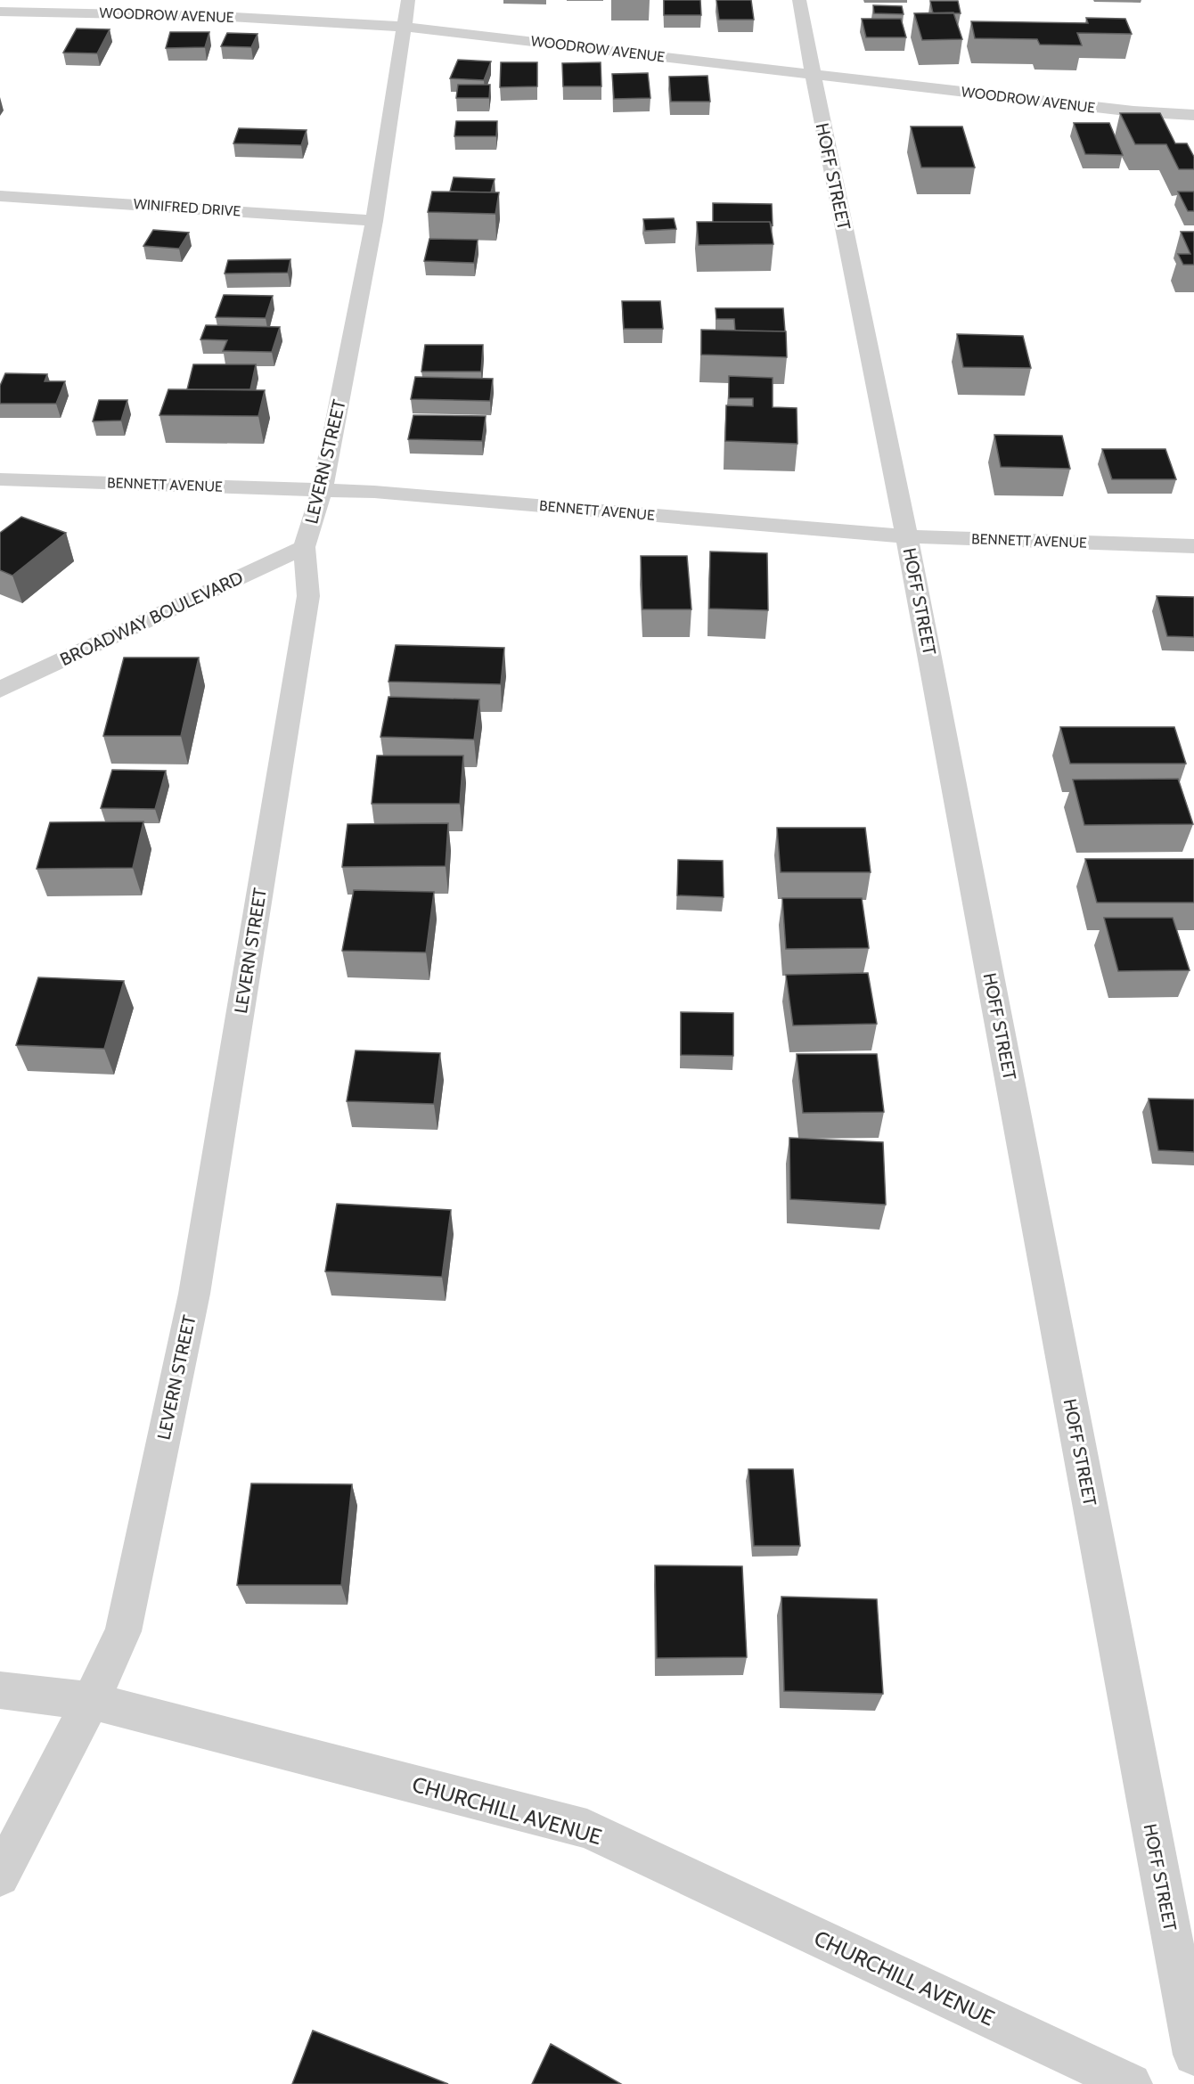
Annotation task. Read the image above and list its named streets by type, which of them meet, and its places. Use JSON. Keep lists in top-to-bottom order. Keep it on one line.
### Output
{"streets":{"street":["WOODROW AVENUE","HOFF STREET","WINIFRED DRIVE","LEVERN STREET","BENNETT AVENUE","BROADWAY BOULEVARD","CHURCHILL AVENUE"]},"crossings":[["WOODROW AVENUE","HOFF STREET"],["WOODROW AVENUE","LEVERN STREET"],["HOFF STREET","BENNETT AVENUE"],["WINIFRED DRIVE","LEVERN STREET"],["LEVERN STREET","BENNETT AVENUE"],["LEVERN STREET","BROADWAY BOULEVARD"],["LEVERN STREET","CHURCHILL AVENUE"]]}
